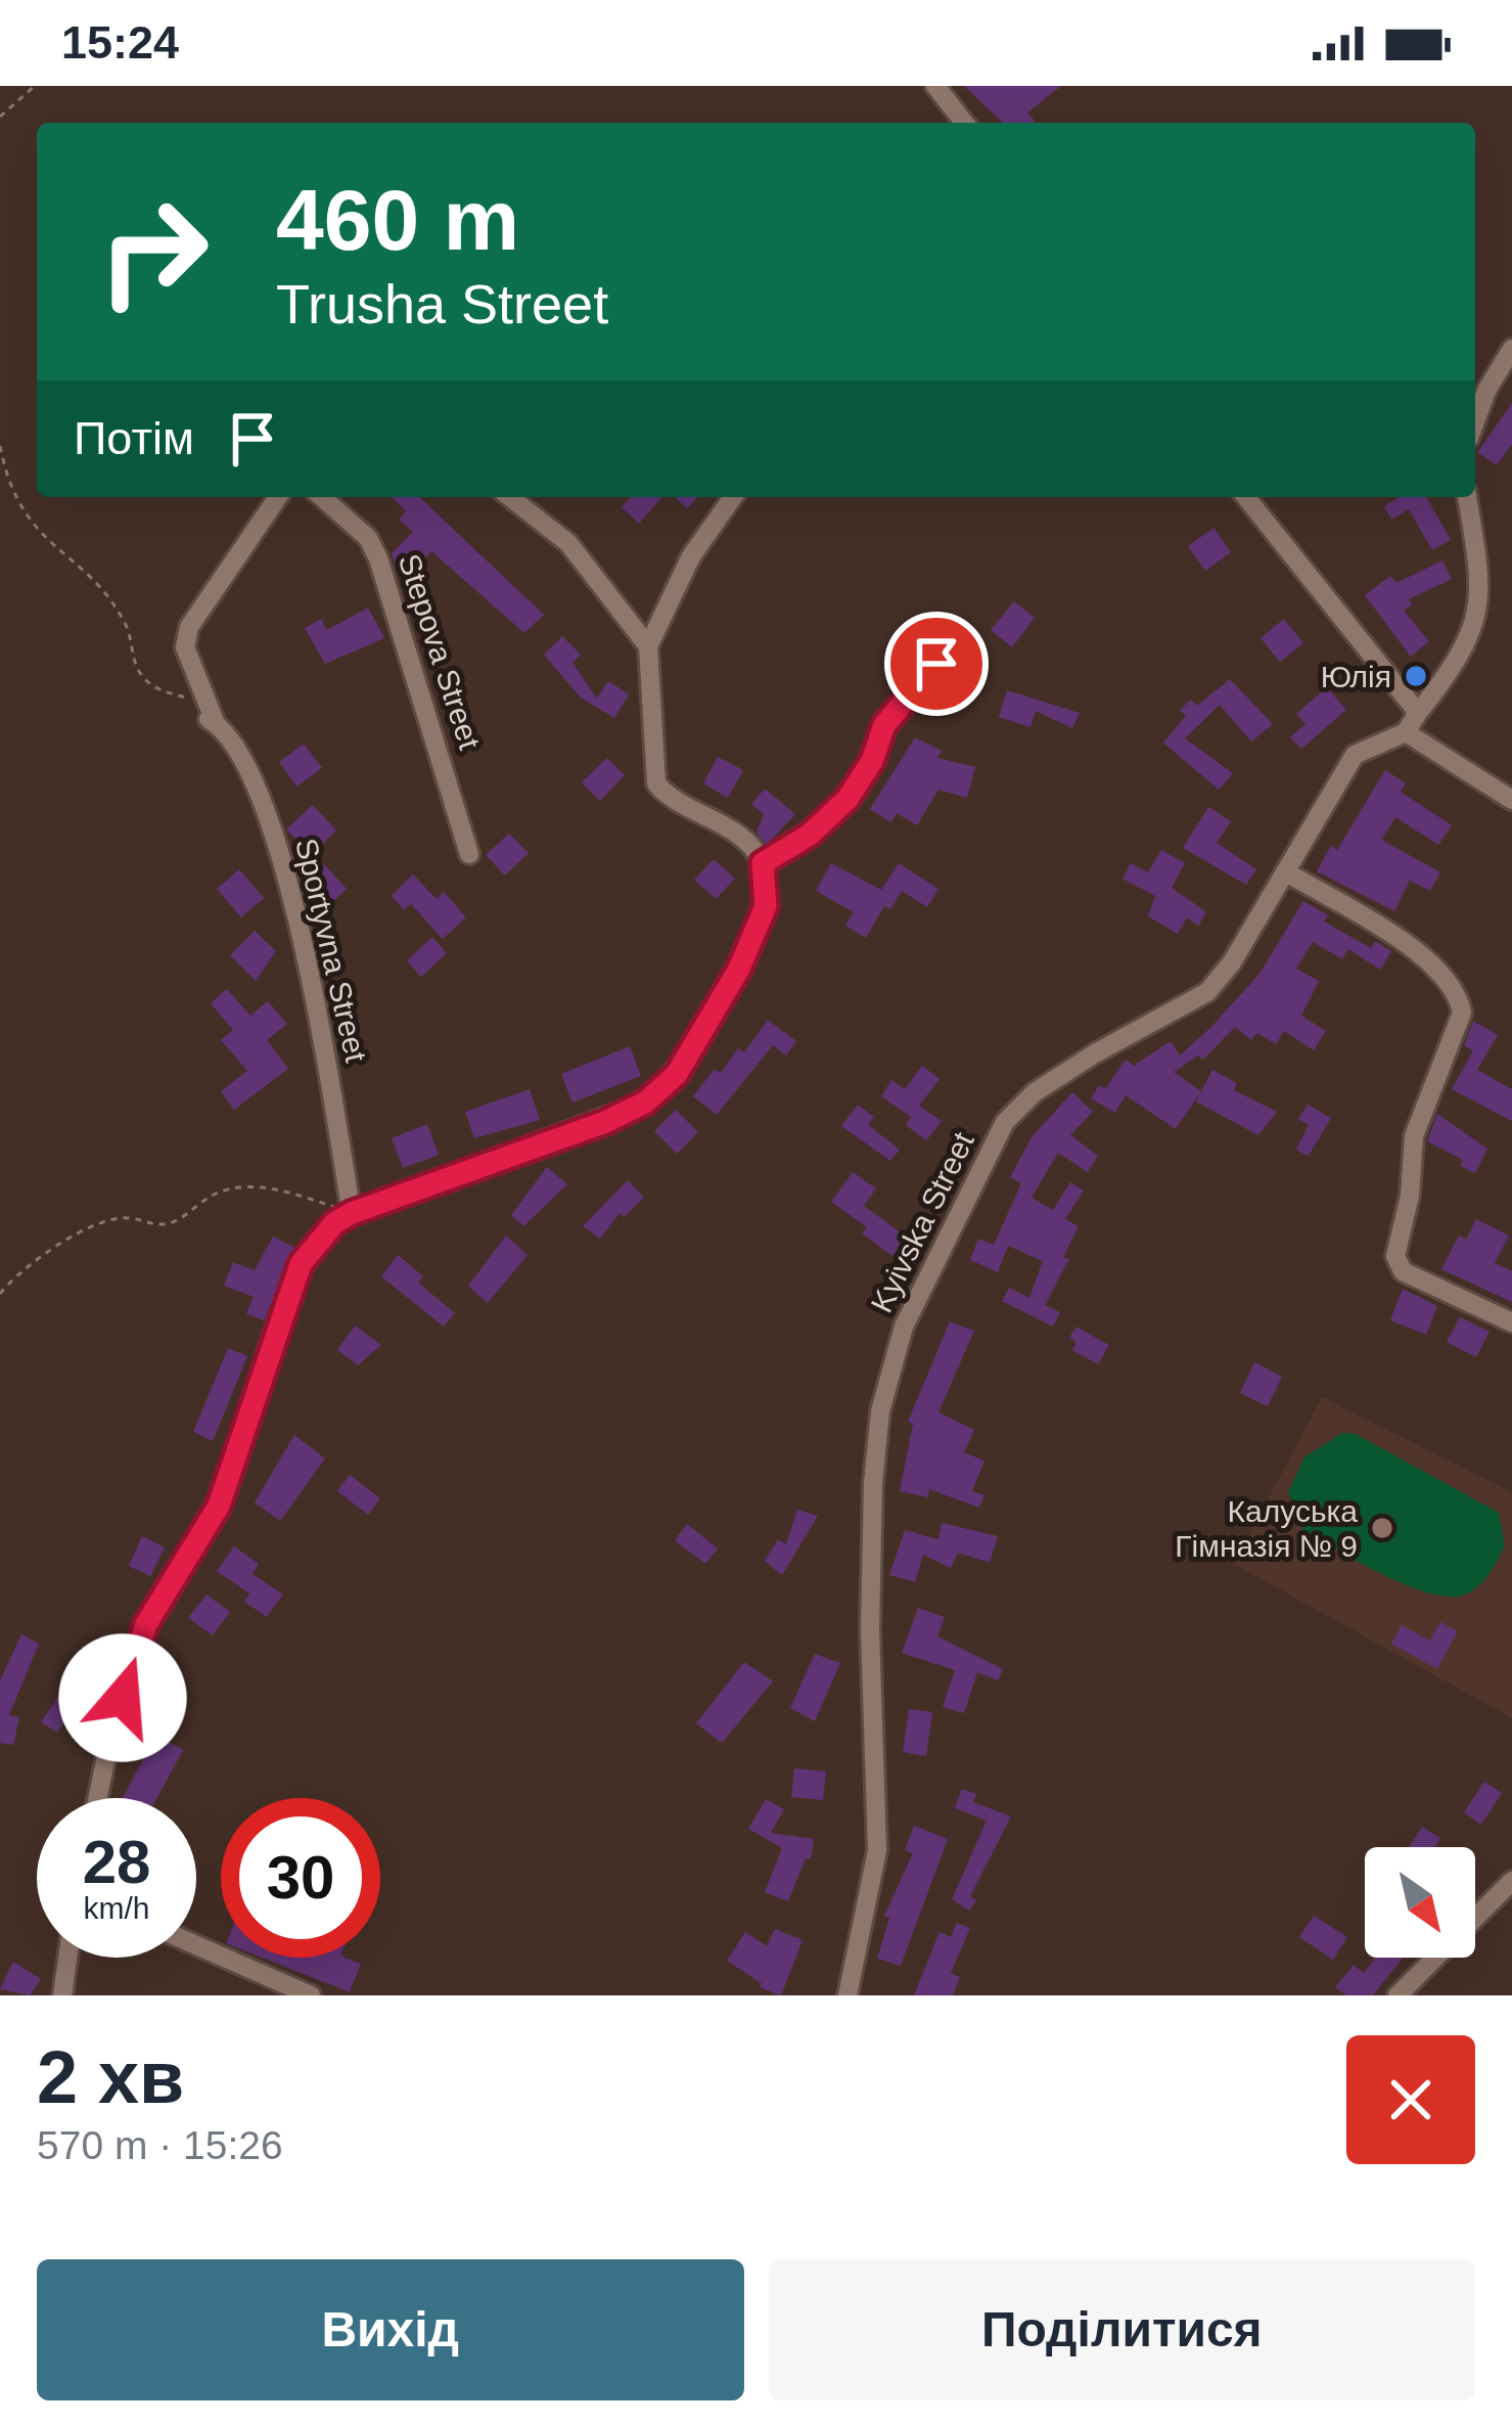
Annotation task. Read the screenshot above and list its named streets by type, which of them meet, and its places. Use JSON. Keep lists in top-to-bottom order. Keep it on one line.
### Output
{"streets":{"street":["Stepova Street","Sportyvna Street","Kyivska Street"]},"places":["Юлія","Калуська Гімназія № 9"],"north":"bottom right","page":{"status":"15:24","turn":["460 m","Trusha Street"],"then":"Потім","speed":"28 km/h","limit":"30","heading":["2 хв","570 m · 15:26"],"buttons":["Вихід","Поділитися"]}}
